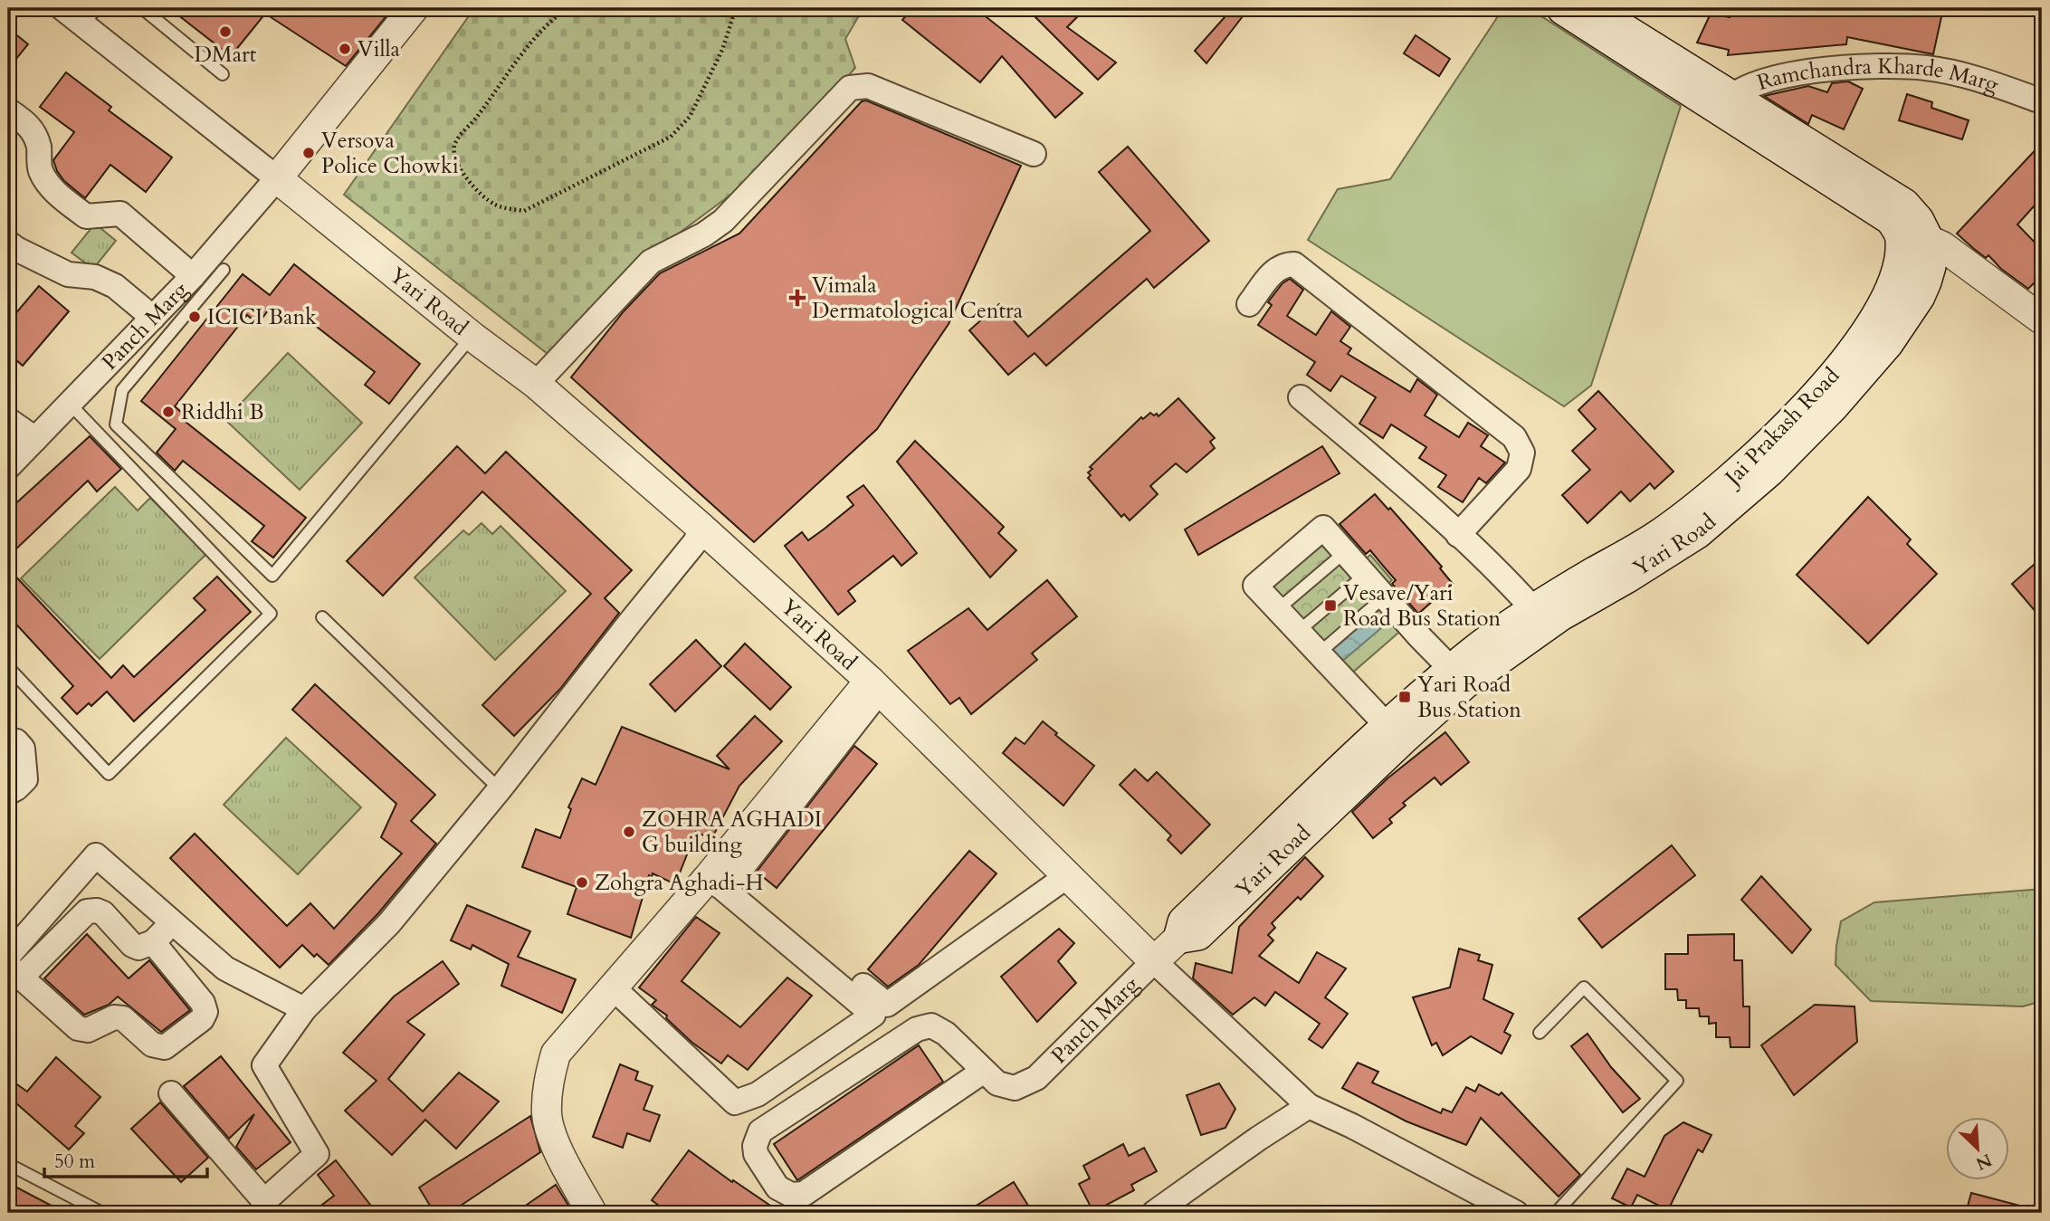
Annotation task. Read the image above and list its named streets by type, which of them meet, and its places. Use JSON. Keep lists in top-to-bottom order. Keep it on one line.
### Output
{"streets":{"main road":["Yari Road","Jai Prakash Road"],"street":["Ramchandra Kharde Marg","Panch Marg"]},"crossings":[["Yari Road","Panch Marg"],["Yari Road","Jai Prakash Road"]],"places":{"other":["DMart","Villa","Versova Police Chowki","ICICI Bank","Riddhi B","ZOHRA AGHADI G building","Zohgra Aghadi-H"],"health":["Vimala Dermatological Centra"],"transit":["Vesave/Yari Road Bus Station","Yari Road Bus Station"]},"scale_bar":"50 m","north":"bottom right"}
